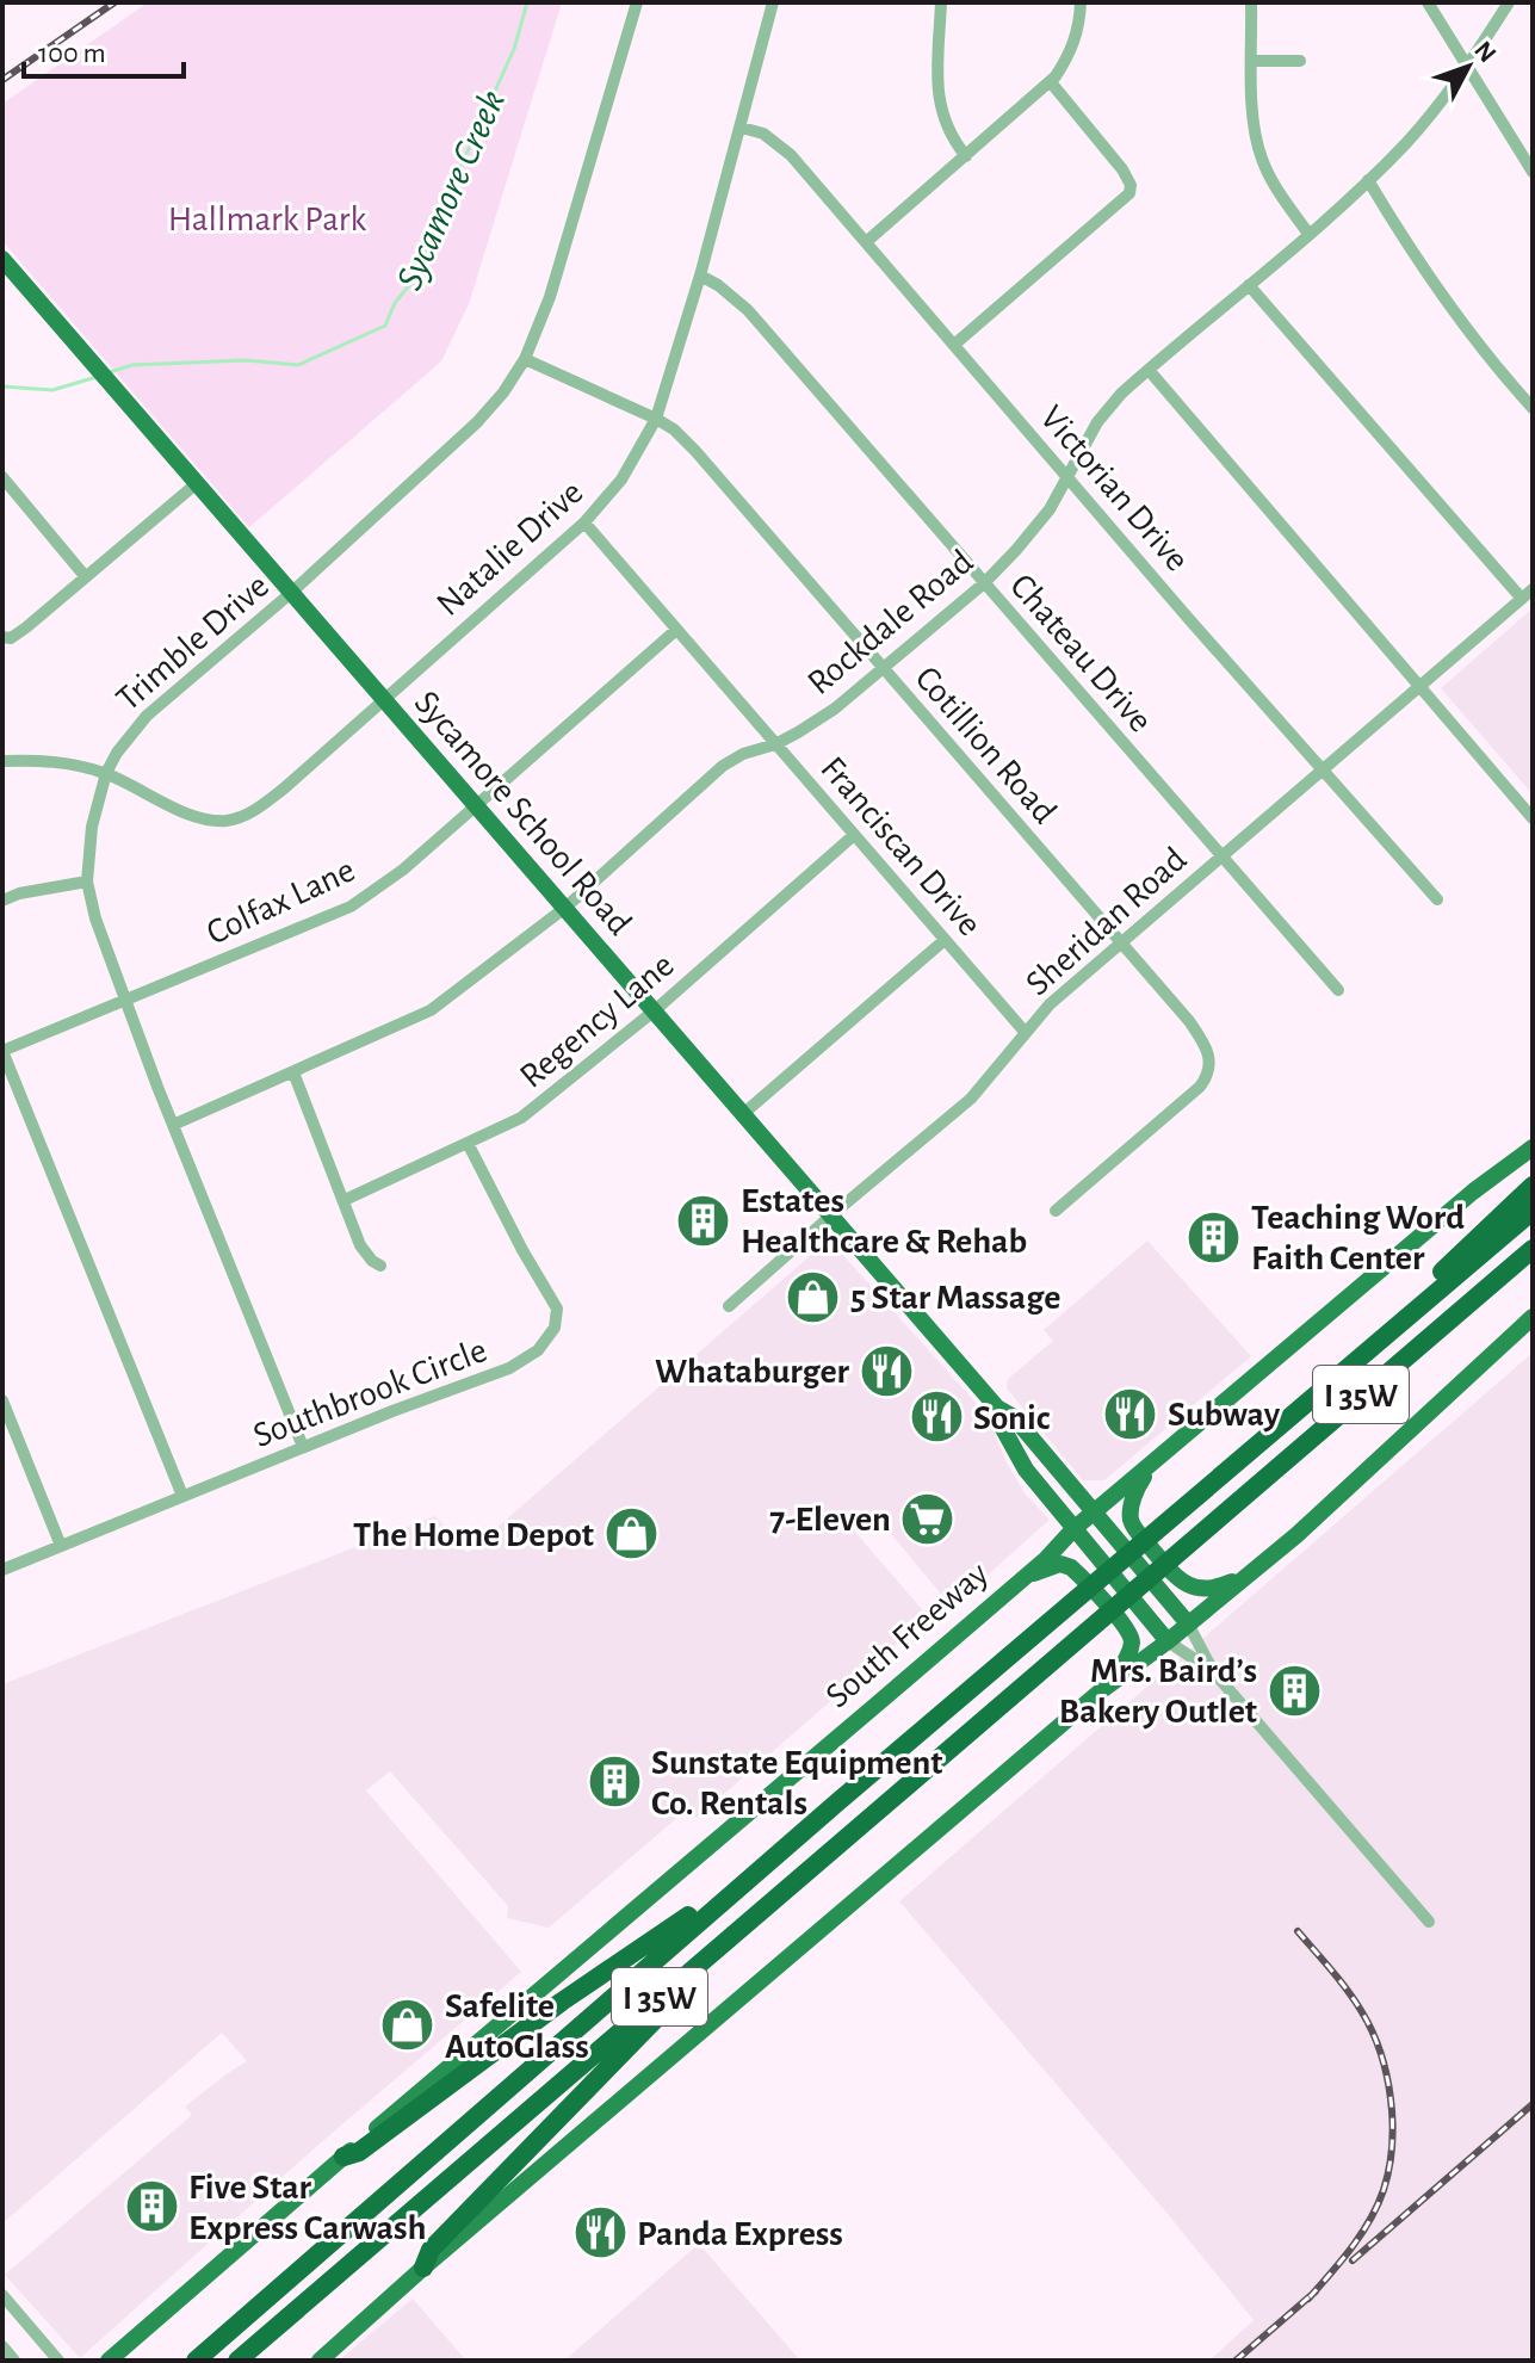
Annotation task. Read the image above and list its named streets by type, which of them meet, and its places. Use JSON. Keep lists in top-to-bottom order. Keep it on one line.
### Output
{"streets":{"highway":["I 35W"],"main road":["Sycamore School Road","South Freeway"],"street":["Victorian Drive","Natalie Drive","Rockdale Road","Trimble Drive","Chateau Drive","Cotillion Road","Franciscan Drive","Colfax Lane","Sheridan Road","Regency Lane","Southbrook Circle"]},"crossings":[["Victorian Drive","Natalie Drive"],["Victorian Drive","Rockdale Road"],["Victorian Drive","Sheridan Road"],["Natalie Drive","Trimble Drive"],["Natalie Drive","Chateau Drive"],["Natalie Drive","Cotillion Road"],["Natalie Drive","Sycamore School Road"],["Natalie Drive","Franciscan Drive"],["Rockdale Road","Trimble Drive"],["Rockdale Road","Chateau Drive"],["Rockdale Road","Cotillion Road"],["Rockdale Road","Sycamore School Road"],["Rockdale Road","Franciscan Drive"],["Trimble Drive","Cotillion Road"],["Trimble Drive","Sycamore School Road"],["Trimble Drive","Colfax Lane"],["Trimble Drive","Southbrook Circle"],["Chateau Drive","Sheridan Road"],["Cotillion Road","Sheridan Road"],["Sycamore School Road","Colfax Lane"],["Sycamore School Road","Sheridan Road"],["Sycamore School Road","Regency Lane"],["Sycamore School Road","South Freeway"],["Franciscan Drive","Colfax Lane"],["Franciscan Drive","Sheridan Road"],["Franciscan Drive","Regency Lane"],["Regency Lane","Southbrook Circle"]],"water":["Sycamore Creek"],"parks":["Hallmark Park"],"places":{"building":["Estates Healthcare & Rehab","Teaching Word Faith Center","Mrs. Baird’s Bakery Outlet","Sunstate Equipment Co. Rentals","Five Star Express Carwash"],"shop":["5 Star Massage","The Home Depot","Safelite AutoGlass"],"restaurant":["Whataburger","Subway","Sonic","Panda Express"],"supermarket":["7-Eleven"]},"scale_bar":"100 m","north":"top right"}
